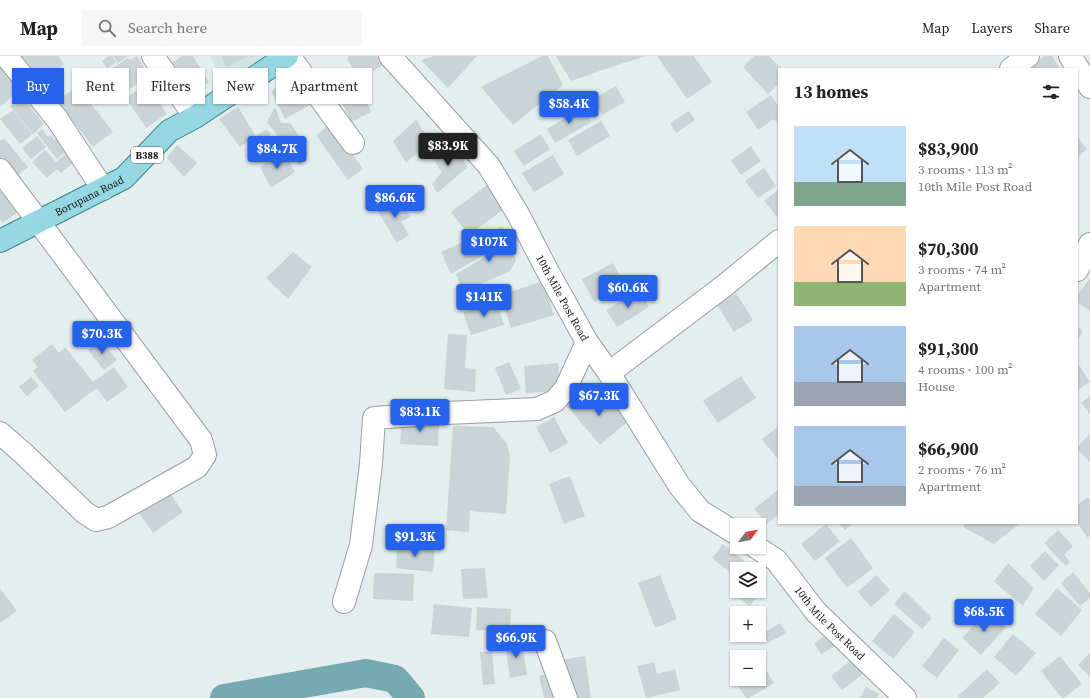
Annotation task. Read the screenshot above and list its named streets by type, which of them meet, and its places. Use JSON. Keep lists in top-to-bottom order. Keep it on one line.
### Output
{"streets":{"main road":["B388","Borupana Road"],"street":["10th Mile Post Road"]},"north":"top right","page":{"header":"Map","search":"Search here","nav":["Map","Layers","Share"],"chip":["Buy","Rent","Filters","New","Apartment"],"heading":"13 homes","price":["$58.4K","$83.9K","$84.7K","$86.6K","$107K","$60.6K","$141K","$70.3K","$67.3K","$83.1K","$91.3K","$68.5K","$66.9K"],"list":[{"name":"$83,900","note":"3 rooms · 113 m² · 10th Mile Post Road"},{"name":"$70,300","note":"3 rooms · 74 m² · Apartment"},{"name":"$91,300","note":"4 rooms · 100 m² · House"},{"name":"$66,900","note":"2 rooms · 76 m² · Apartment"}],"map_buttons":["+","−"]}}
